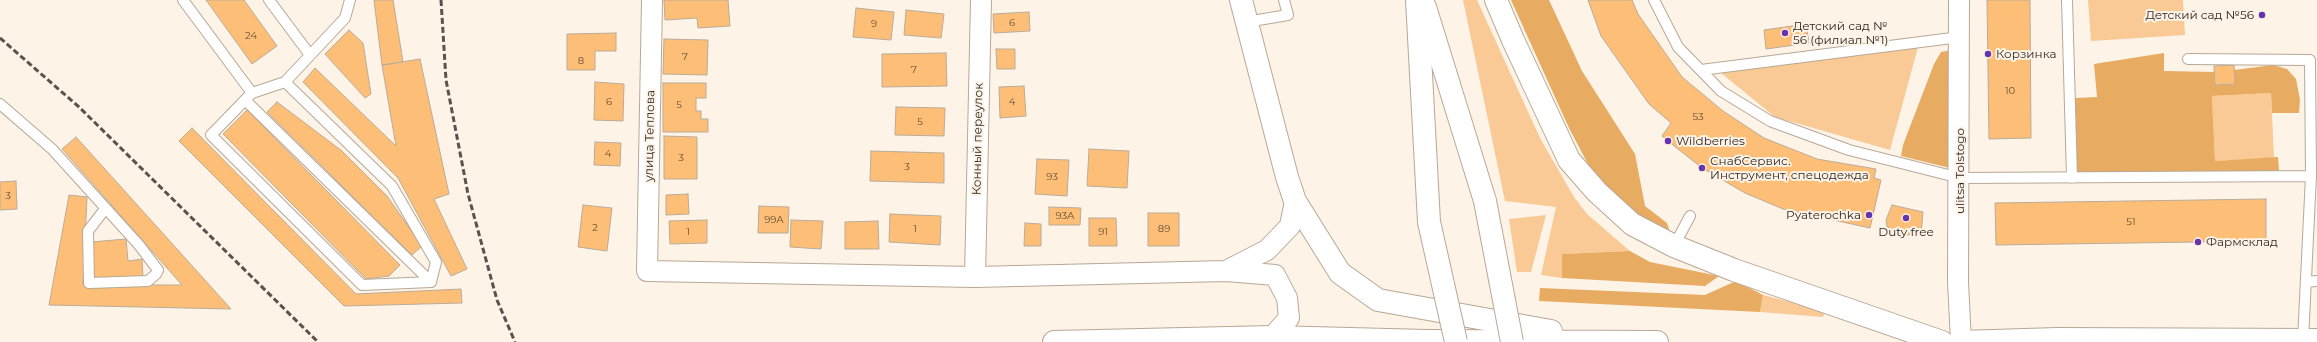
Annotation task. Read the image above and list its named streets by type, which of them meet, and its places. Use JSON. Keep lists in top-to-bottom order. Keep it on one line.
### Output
{"streets":{"street":["улица Теплова","Конный переулок","ulitsa Tolstogo"]},"crossings":[["улица Теплова","Конный переулок"]],"places":["Детский сад №56","Детский сад № 56 (филиал №1)","Корзинка","Wildberries","СнабСервис. Инструмент, спецодежда","Pyaterochka","Duty free","Фармсклад"],"house_numbers":["6","9","24","7","8","7","10","6","4","5","53","5","4","3","3","93","3","93А","99А","51","2","1","89","1","91"]}
